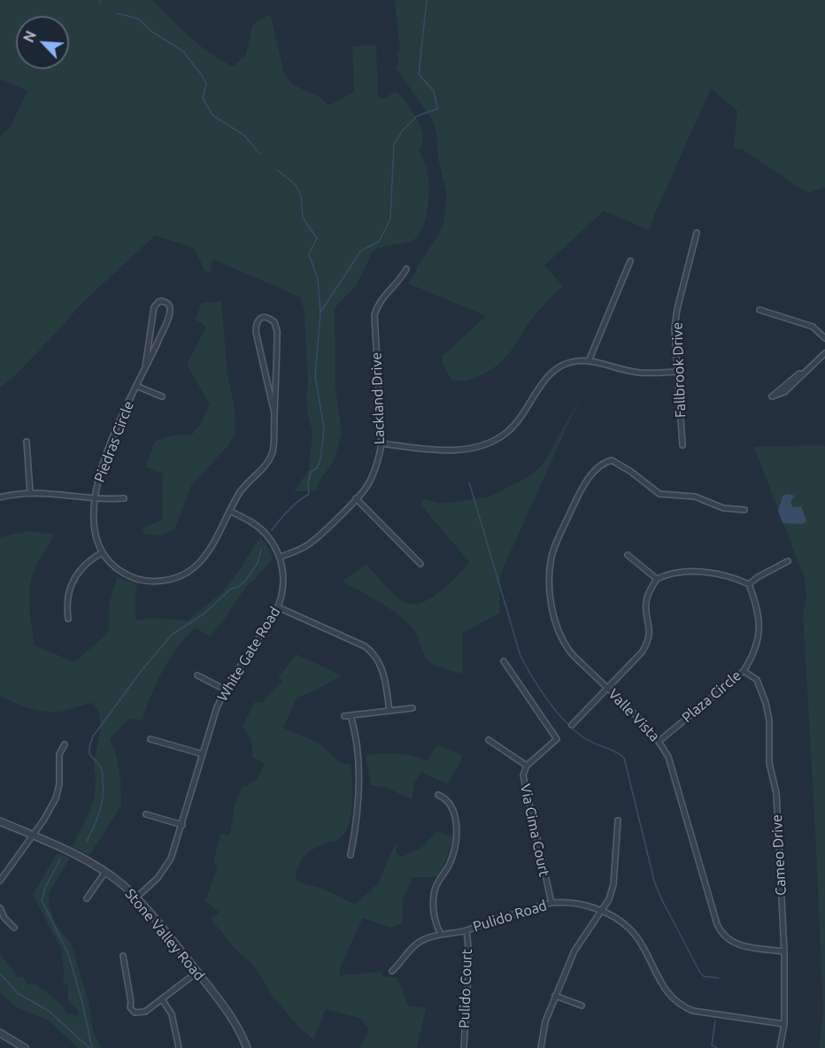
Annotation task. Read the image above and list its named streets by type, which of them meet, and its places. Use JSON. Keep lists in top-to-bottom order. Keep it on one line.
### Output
{"streets":{"street":["Fallbrook Drive","Lackland Drive","Piedras Circle","White Gate Road","Plaza Circle","Valle Vista","Via Cima Court","Cameo Drive","Pulido Road","Stone Valley Road","Pulido Court"]},"crossings":[["Lackland Drive","White Gate Road"],["Piedras Circle","White Gate Road"],["White Gate Road","Stone Valley Road"],["Plaza Circle","Valle Vista"],["Plaza Circle","Cameo Drive"],["Valle Vista","Cameo Drive"],["Via Cima Court","Pulido Road"],["Cameo Drive","Pulido Road"],["Pulido Road","Pulido Court"]],"north":"top left"}
